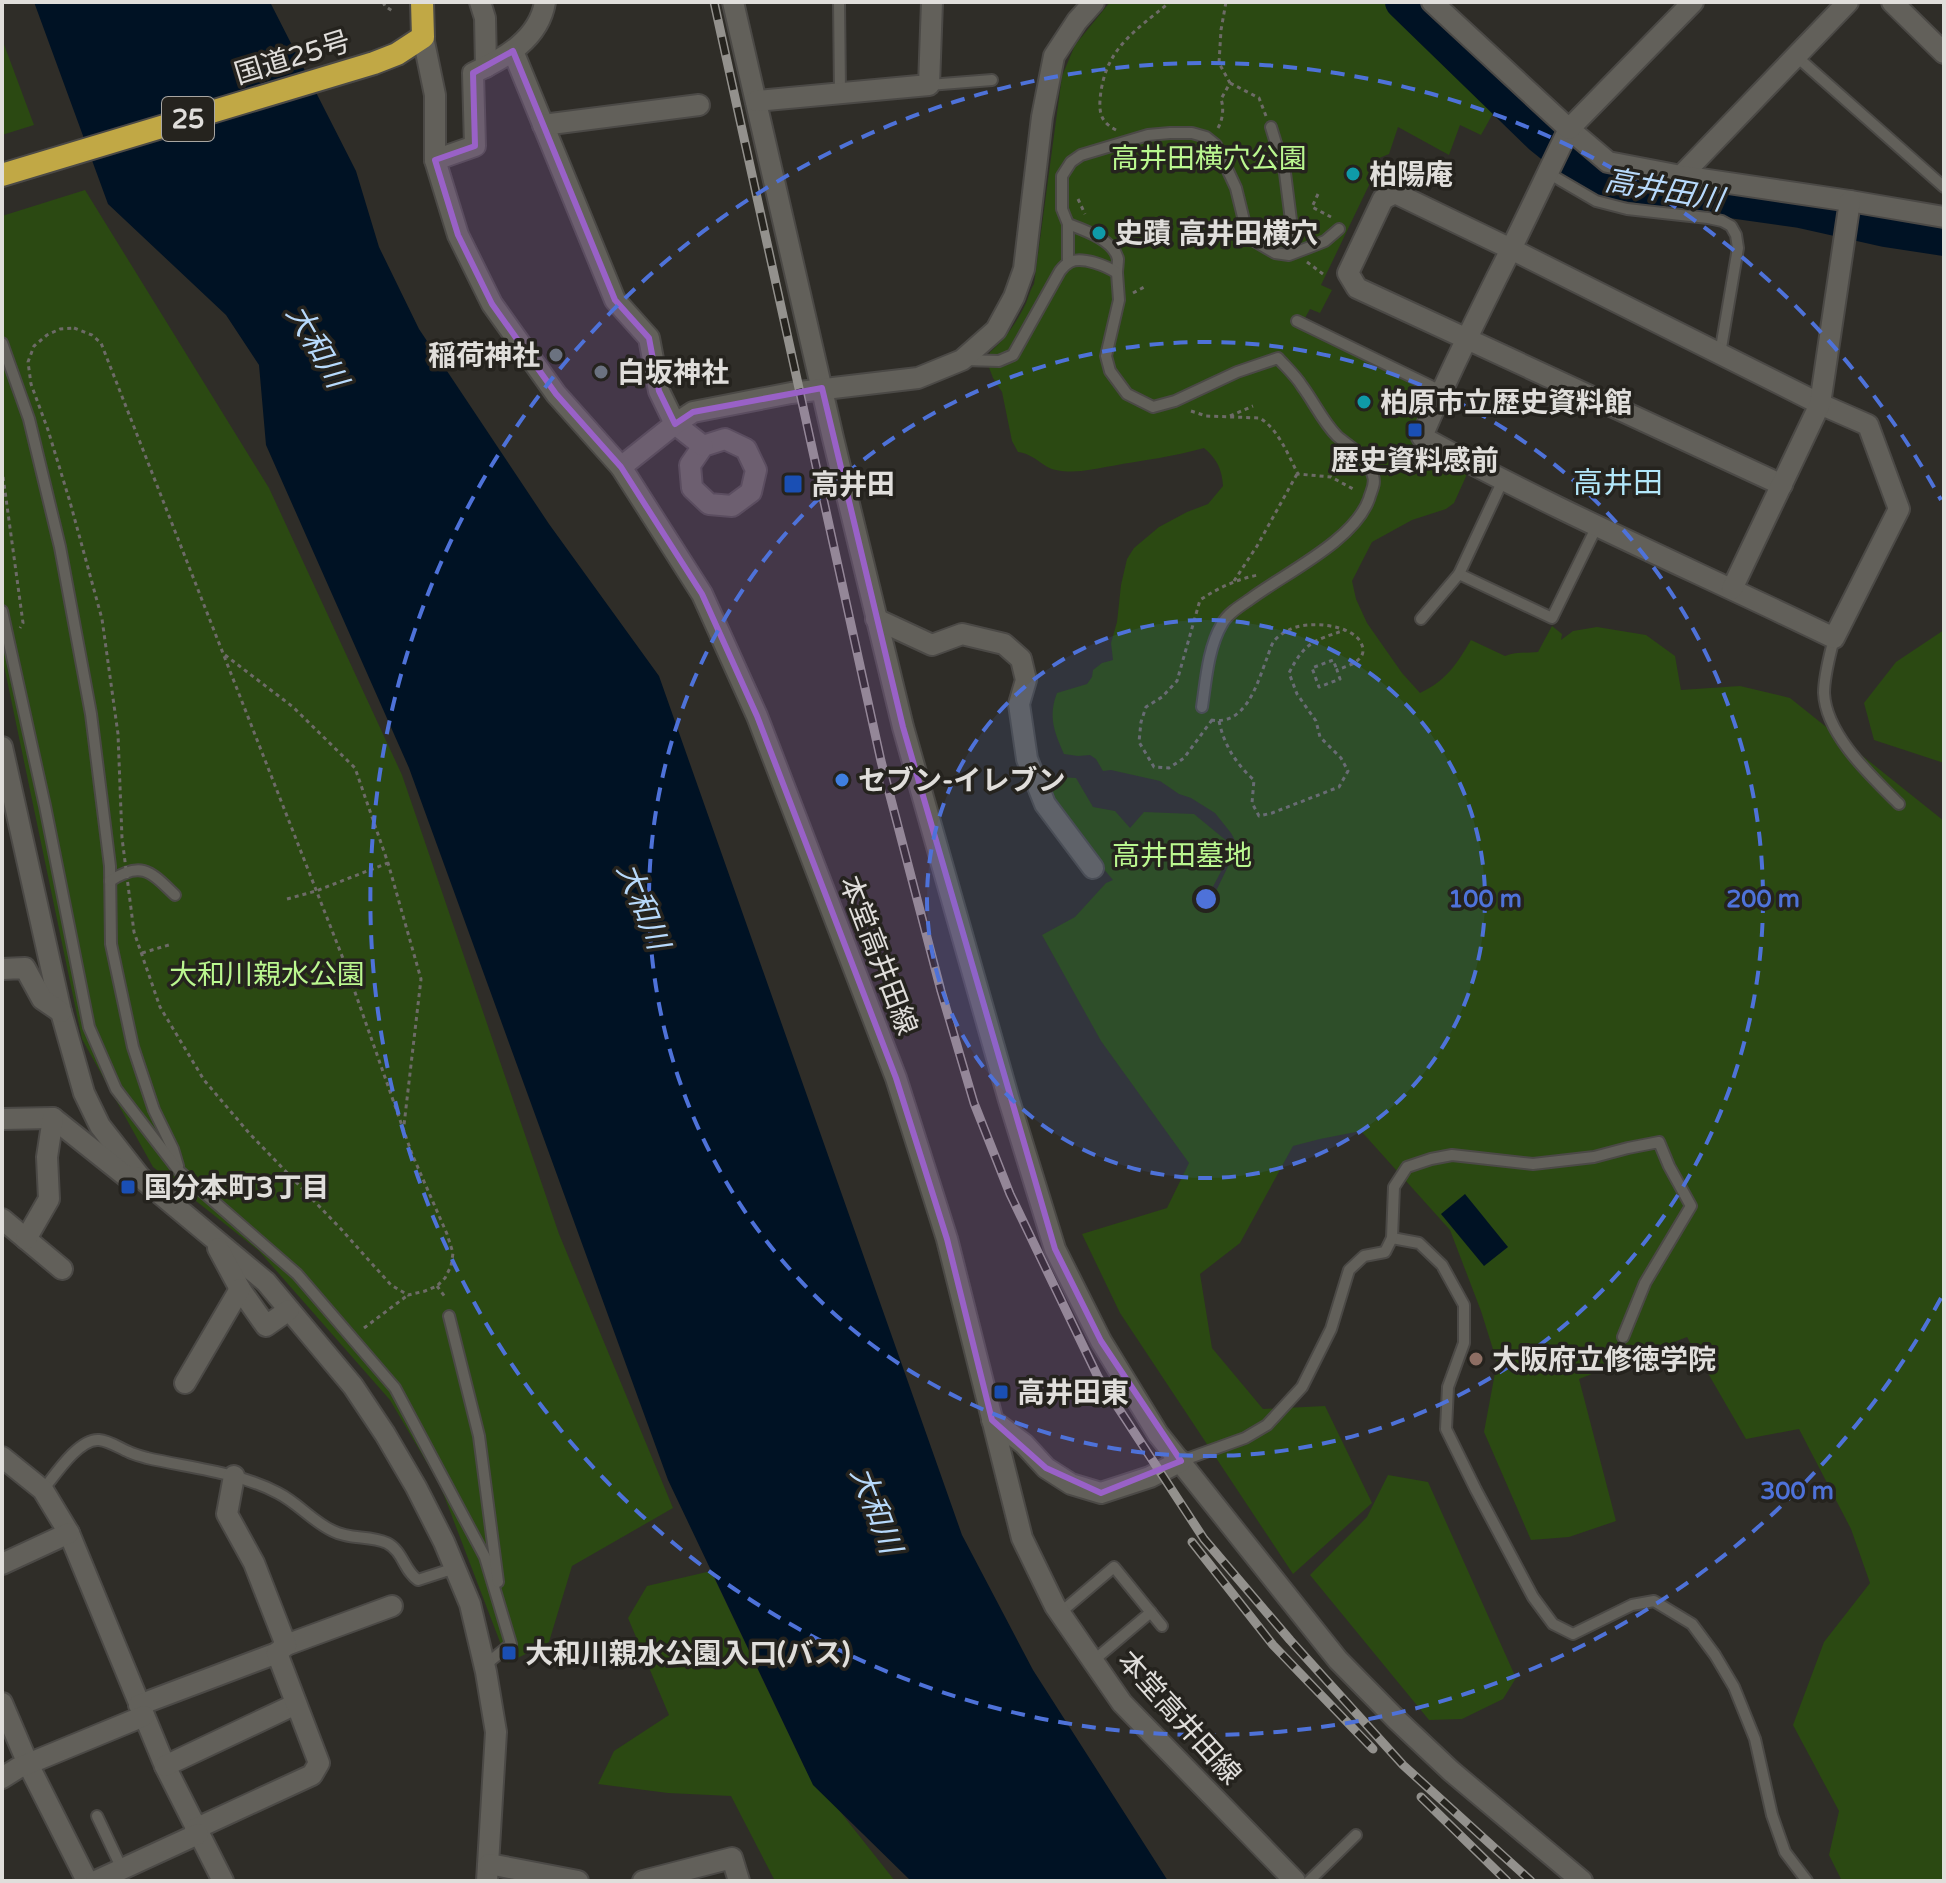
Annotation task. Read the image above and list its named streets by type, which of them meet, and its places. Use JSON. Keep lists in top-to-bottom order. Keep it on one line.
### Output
{"streets":{"highway":["国道25号","25"],"street":["本堂高井田線"]},"crossings":[["国道25号","本堂高井田線"]],"districts":["高井田"],"water":["高井田川","大和川"],"parks":["高井田横穴公園","高井田墓地","大和川親水公園"],"places":{"other":["柏陽庵","史蹟 高井田横穴","稲荷神社","白坂神社","柏原市立歴史資料館","セブン-イレブン","大阪府立修徳学院"],"transit":["歴史資料感前","高井田","国分本町3丁目","高井田東","大和川親水公園入口(バス)"]},"rings":["100 m","200 m","300 m"]}
